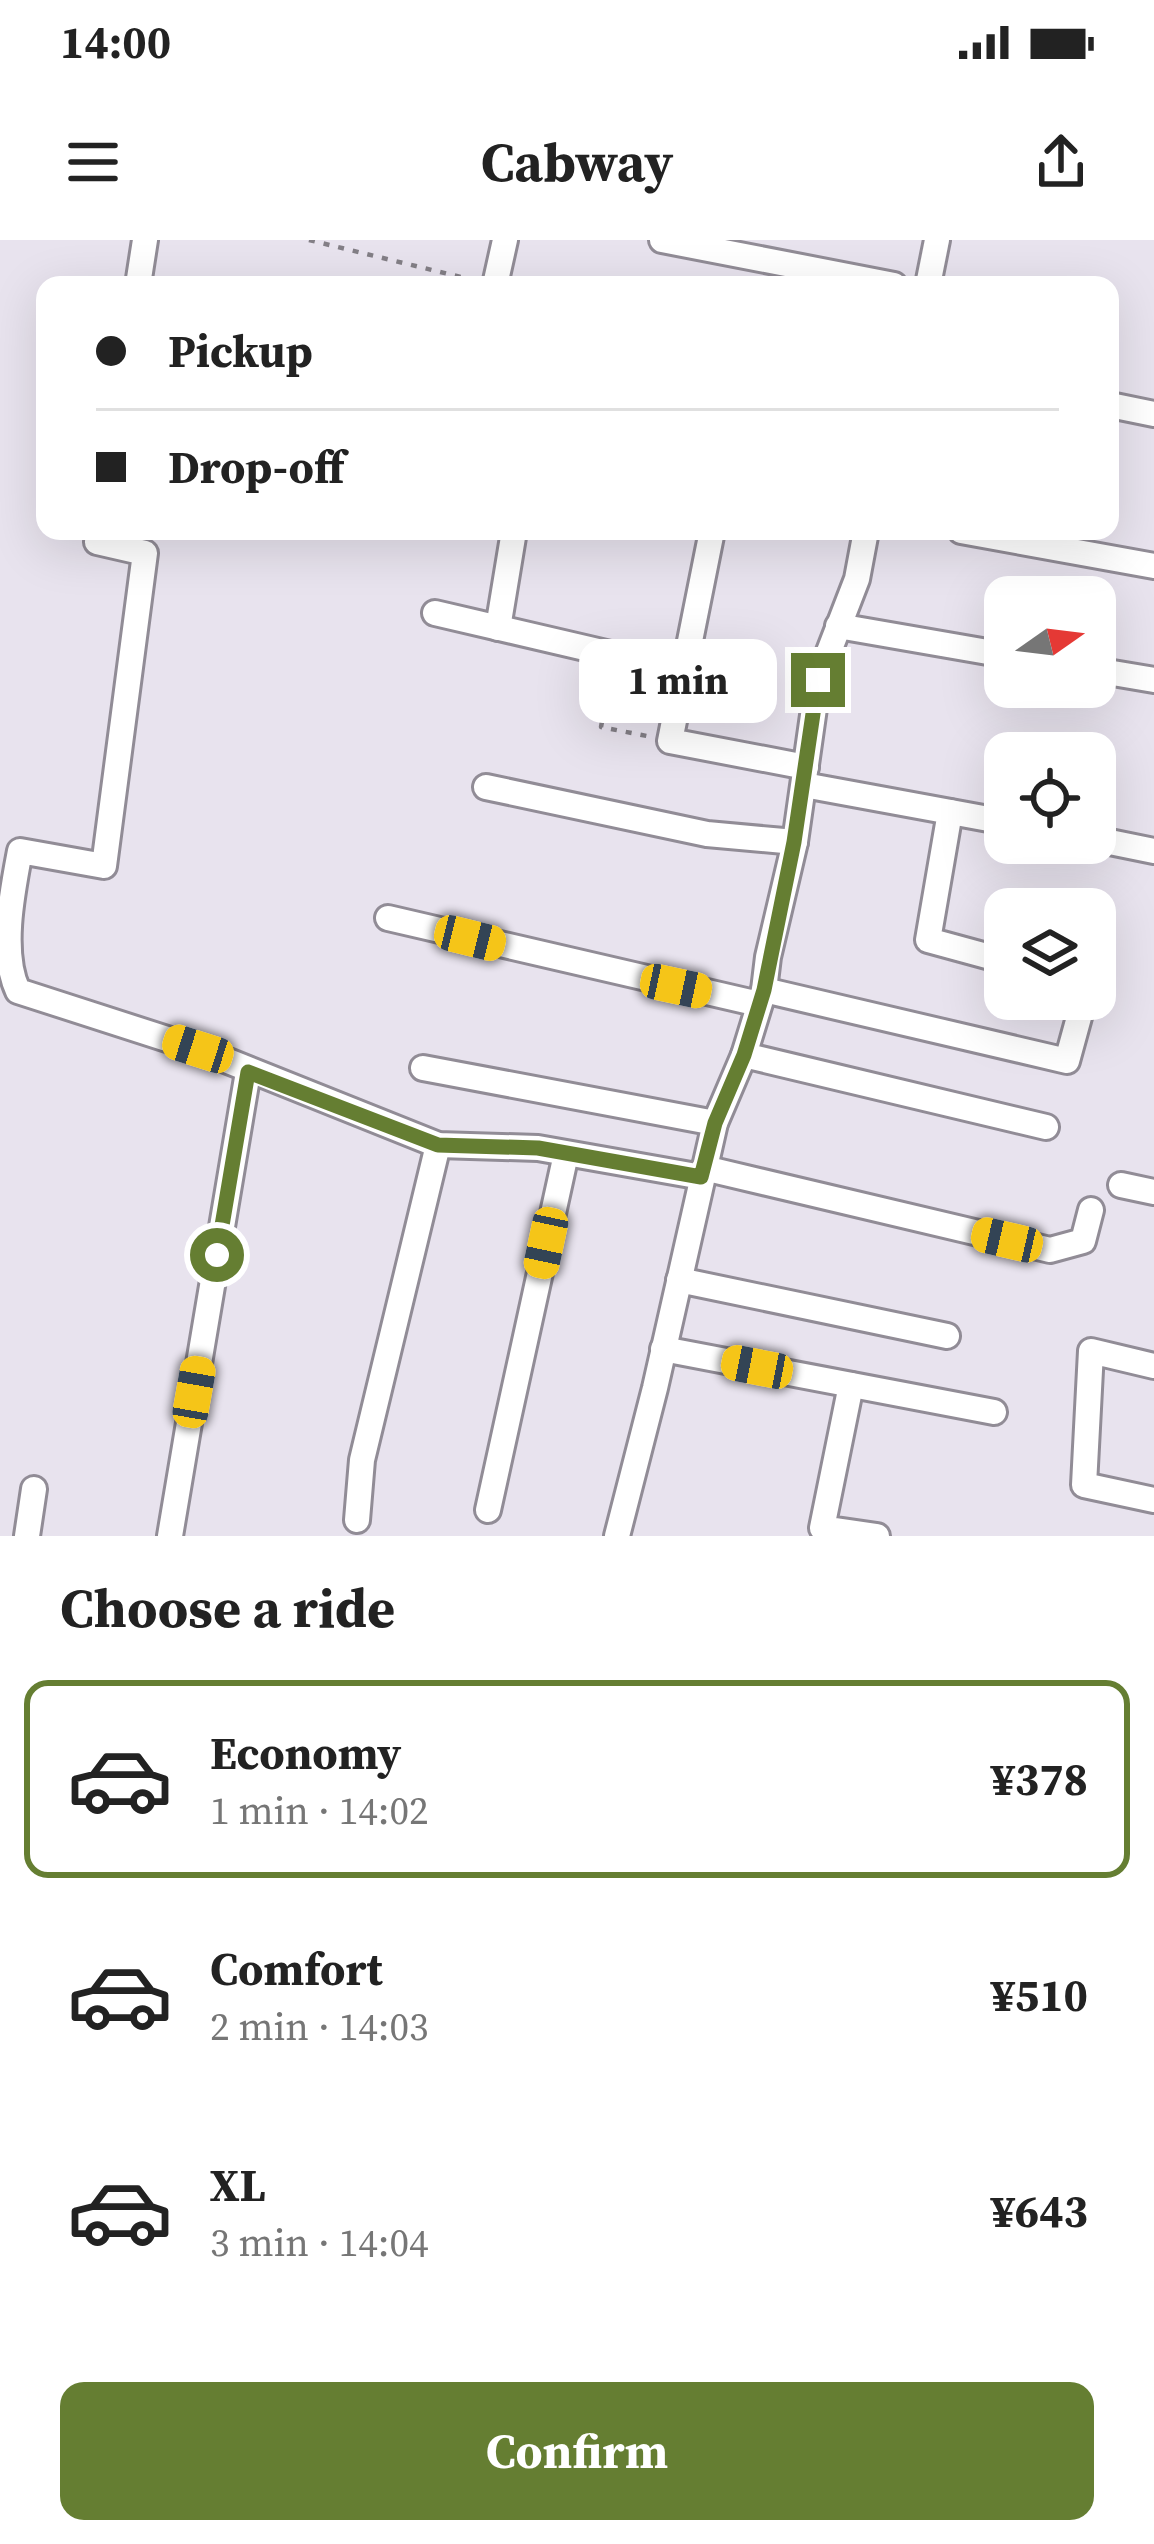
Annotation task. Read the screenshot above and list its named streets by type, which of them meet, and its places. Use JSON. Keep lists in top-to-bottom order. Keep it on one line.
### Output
{"north":"right","page":{"status":"14:00","header":"Cabway","banner":["Pickup","Drop-off"],"bubble":"1 min","heading":"Choose a ride","list":[{"name":"Economy","note":"1 min · 14:02","value":"¥378"},{"name":"Comfort","note":"2 min · 14:03","value":"¥510"},{"name":"XL","note":"3 min · 14:04","value":"¥643"}],"buttons":"Confirm"}}
